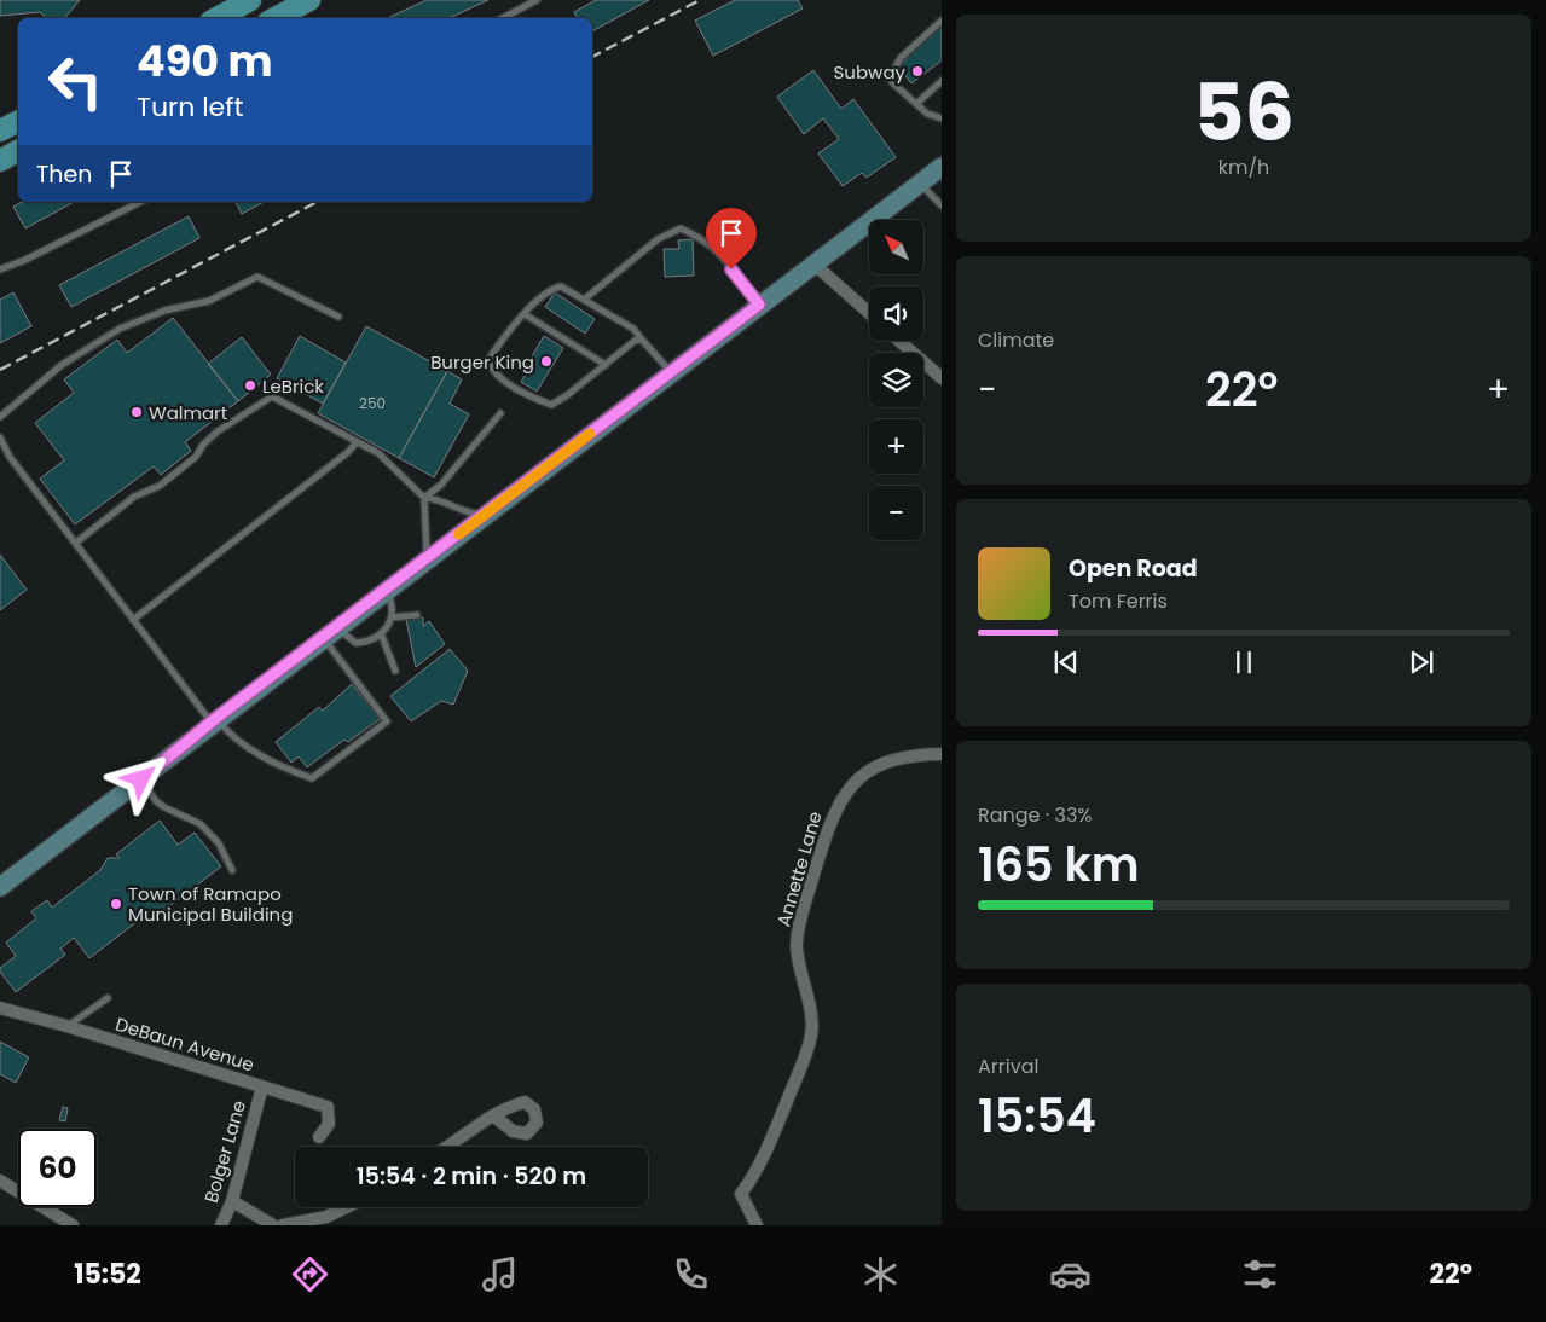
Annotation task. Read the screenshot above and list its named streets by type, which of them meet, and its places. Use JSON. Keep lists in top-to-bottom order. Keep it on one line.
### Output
{"streets":{"street":["Annette Lane","DeBaun Avenue","Bolger Lane"]},"crossings":[["DeBaun Avenue","Bolger Lane"]],"places":["Subway","Burger King","LeBrick","Walmart","Town of Ramapo Municipal Building"],"house_numbers":["250"],"north":"top left","page":{"tile":[["56","km/h"],"Climate",["Range · 33%","165 km"],["Arrival","15:54"]],"turn":["490 m","Turn left"],"then":"Then","map_buttons":["+","−"],"heat":["−","22°","+"],"song":["Open Road","Tom Ferris"],"limit":"60","trip":"15:54 · 2 min · 520 m","tabs":["15:52","22°"]}}
